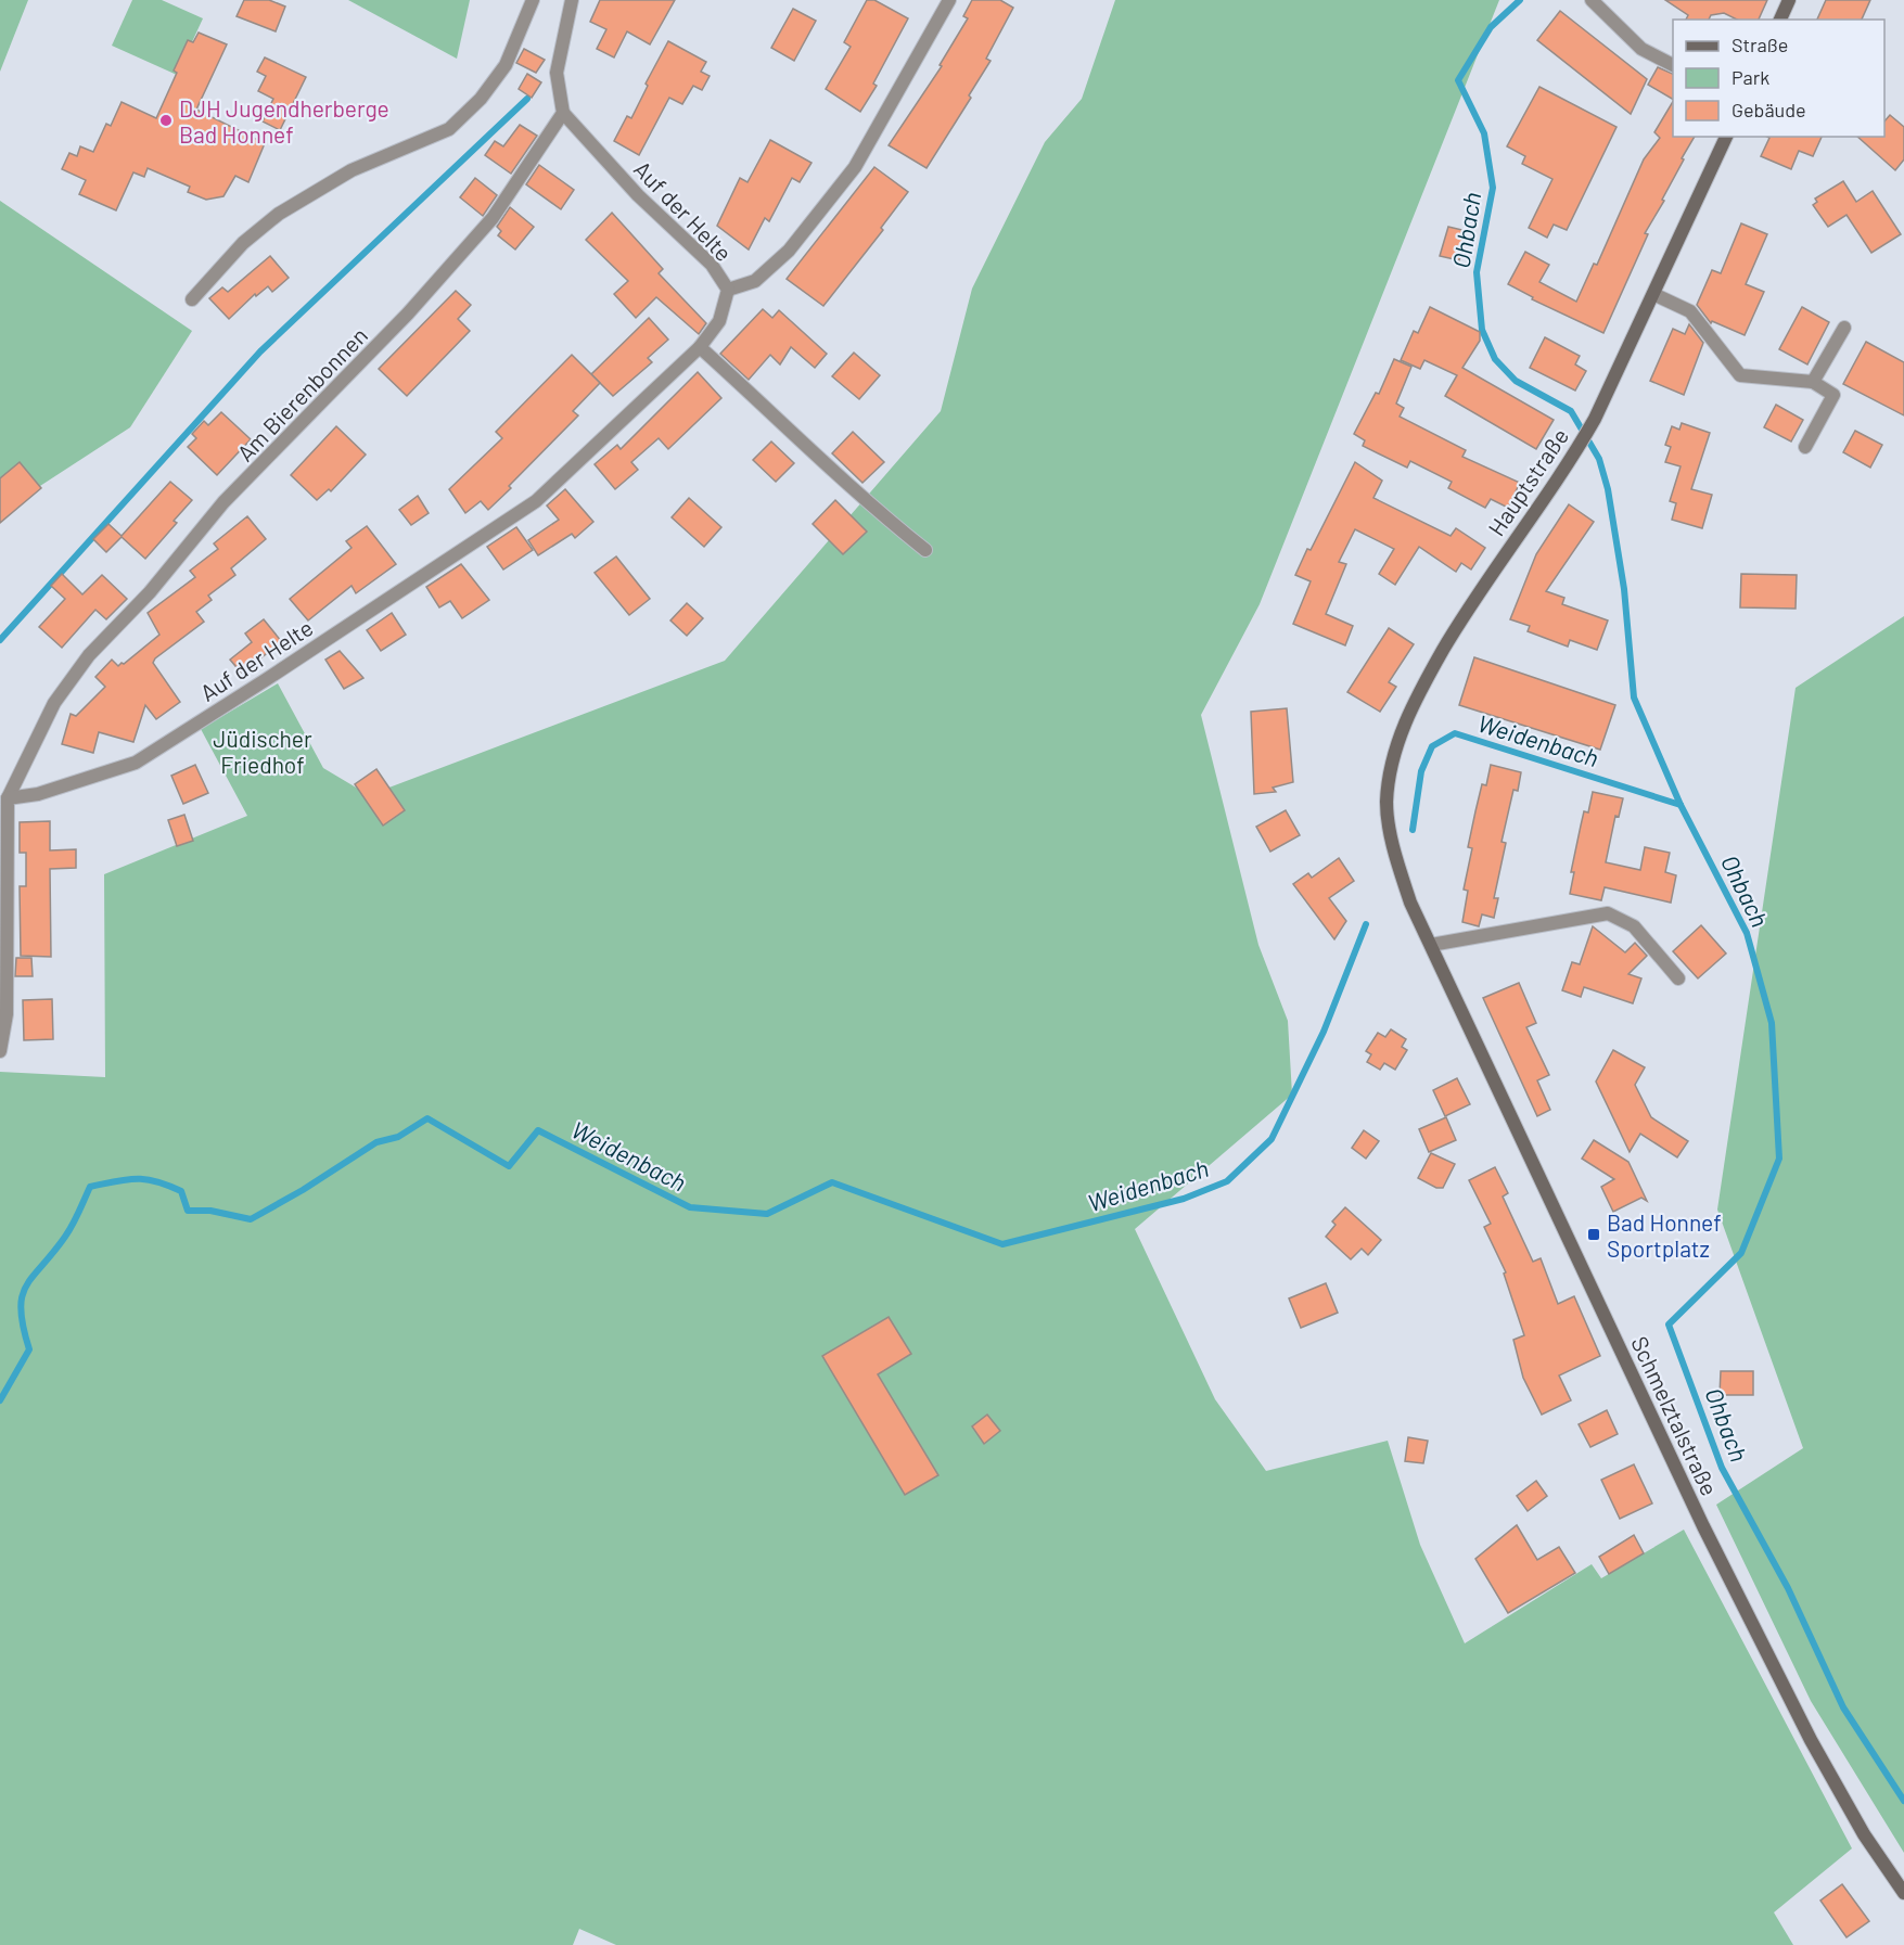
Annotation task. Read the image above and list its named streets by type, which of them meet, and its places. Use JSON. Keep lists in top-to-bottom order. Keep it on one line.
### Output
{"streets":{"main road":["Hauptstraße","Schmelztalstraße"],"street":["Auf der Helte","Am Bierenbonnen"]},"crossings":[["Auf der Helte","Am Bierenbonnen"],["Hauptstraße","Schmelztalstraße"]],"water":["Ohbach","Weidenbach"],"parks":["Jüdischer Friedhof"],"places":{"other":["DJH Jugendherberge Bad Honnef"],"transit":["Bad Honnef Sportplatz"]},"legend":["Straße","Park","Gebäude"]}
